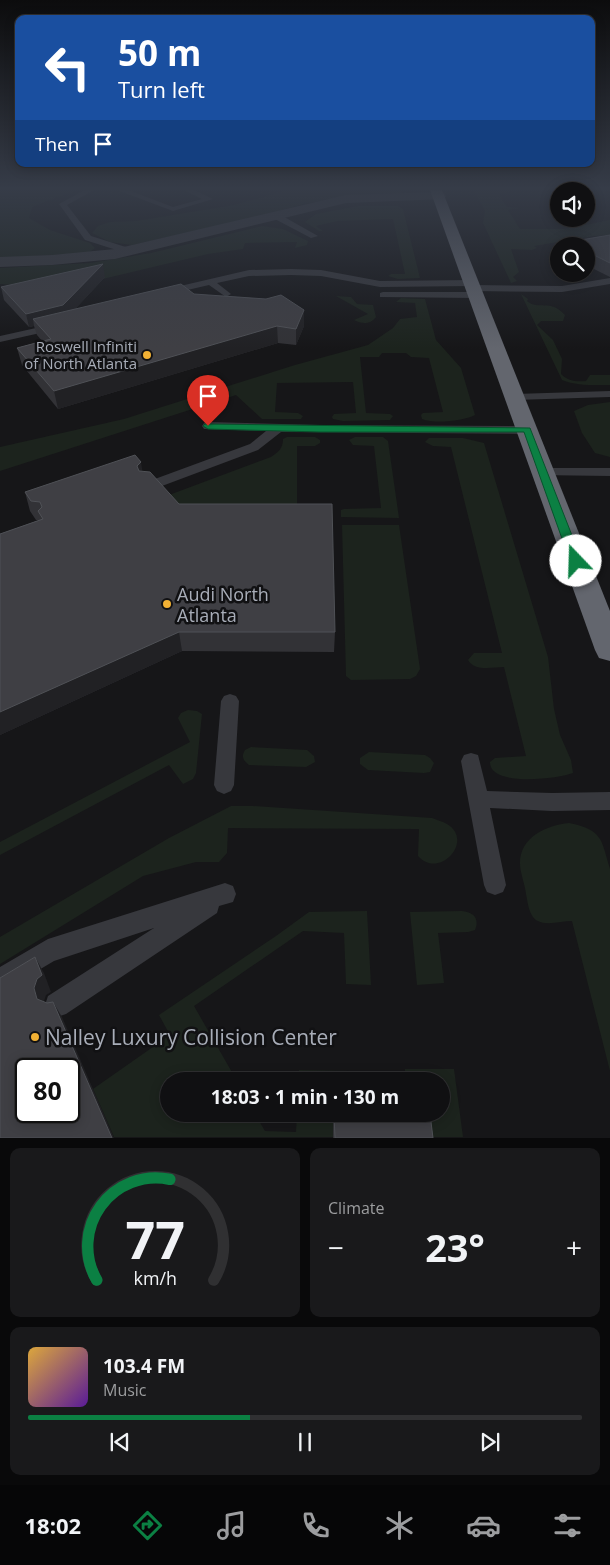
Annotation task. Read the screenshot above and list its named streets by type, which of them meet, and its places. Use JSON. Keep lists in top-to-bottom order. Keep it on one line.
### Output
{"places":["Roswell Infiniti of North Atlanta","Audi North Atlanta","Nalley Luxury Collision Center"],"page":{"turn":["50 m","Turn left"],"then":"Then","limit":"80","trip":"18:03 · 1 min · 130 m","tile":"Climate","heat":["−","23°","+"],"song":["103.4 FM","Music"],"tabs":"18:02","gauge":["77","km/h"]}}
